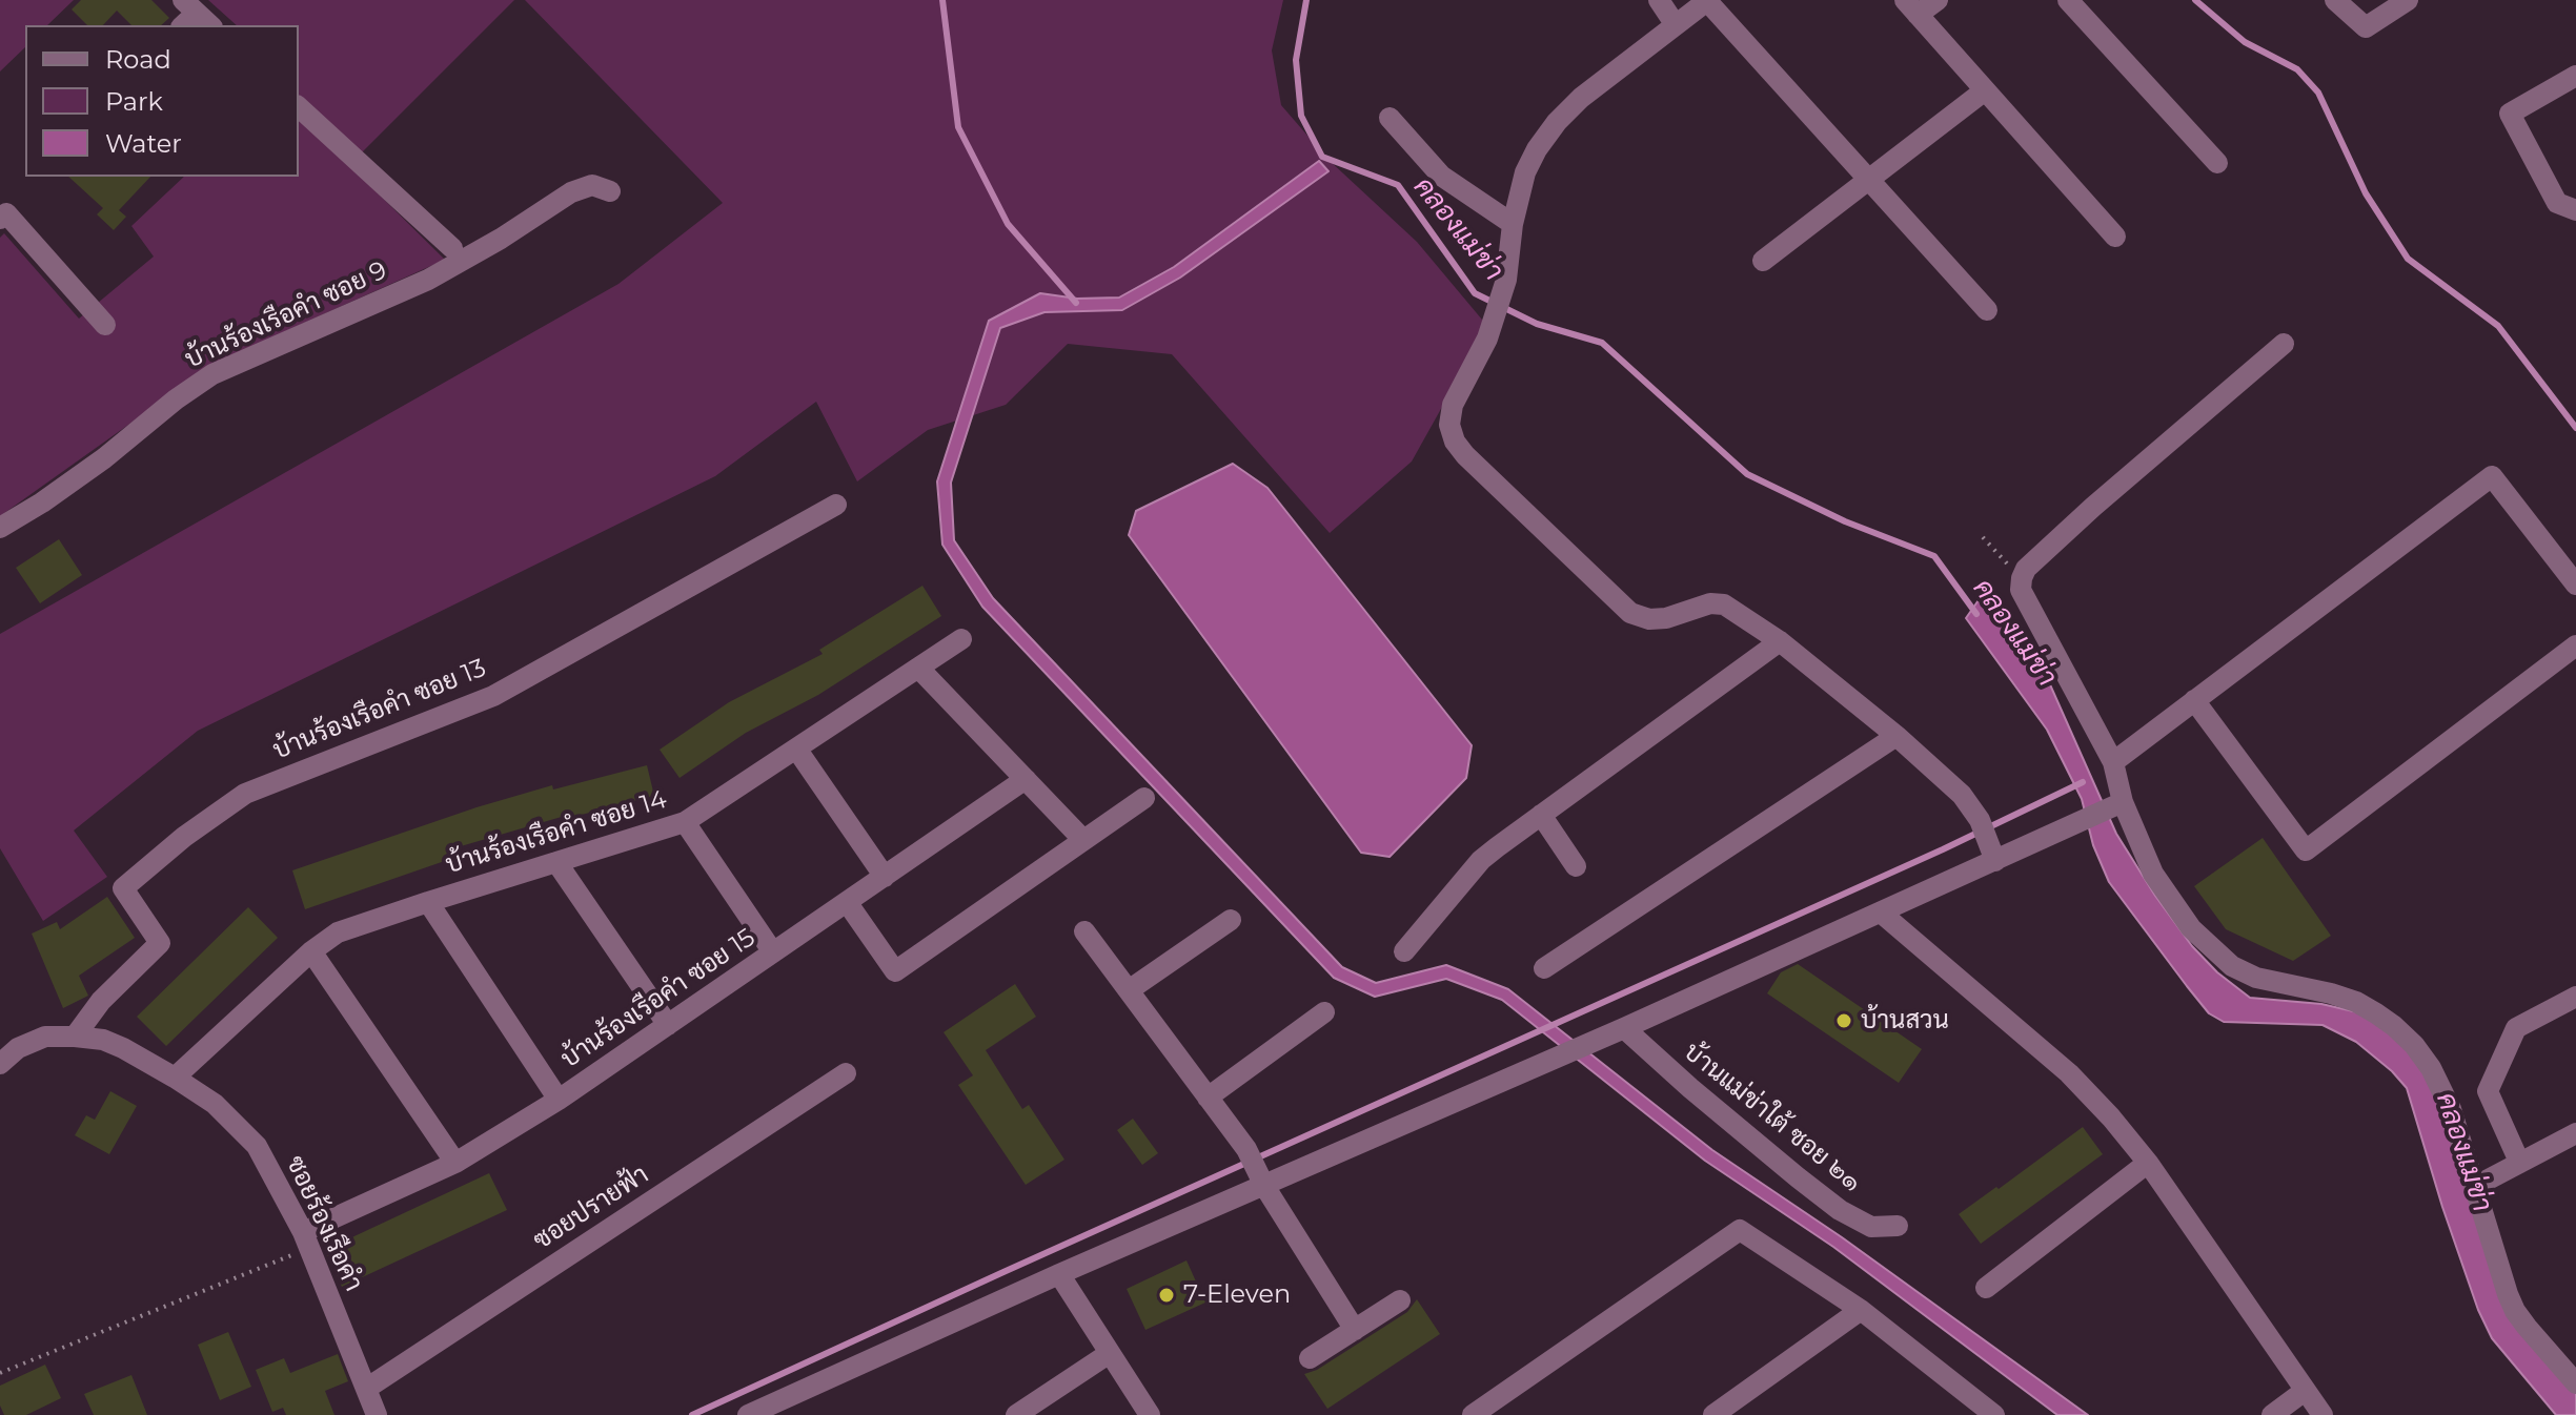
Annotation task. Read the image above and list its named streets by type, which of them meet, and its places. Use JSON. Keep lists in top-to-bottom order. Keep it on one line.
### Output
{"streets":{"street":["บ้านร้องเรือคำ ซอย 9","บ้านร้องเรือคำ ซอย 13","บ้านร้องเรือคำ ซอย 14","บ้านร้องเรือคำ ซอย 15","บ้านแม่ข่าใต้ ซอย ๒๑","ซอยปรายฟ้า","ซอยร้องเรือคำ"]},"crossings":[["บ้านร้องเรือคำ ซอย 13","ซอยร้องเรือคำ"],["บ้านร้องเรือคำ ซอย 14","ซอยร้องเรือคำ"],["บ้านร้องเรือคำ ซอย 15","ซอยร้องเรือคำ"],["ซอยปรายฟ้า","ซอยร้องเรือคำ"]],"water":["คลองแม่ข่า"],"places":["บ้านสวน","7-Eleven"],"legend":["Road","Park","Water"]}
